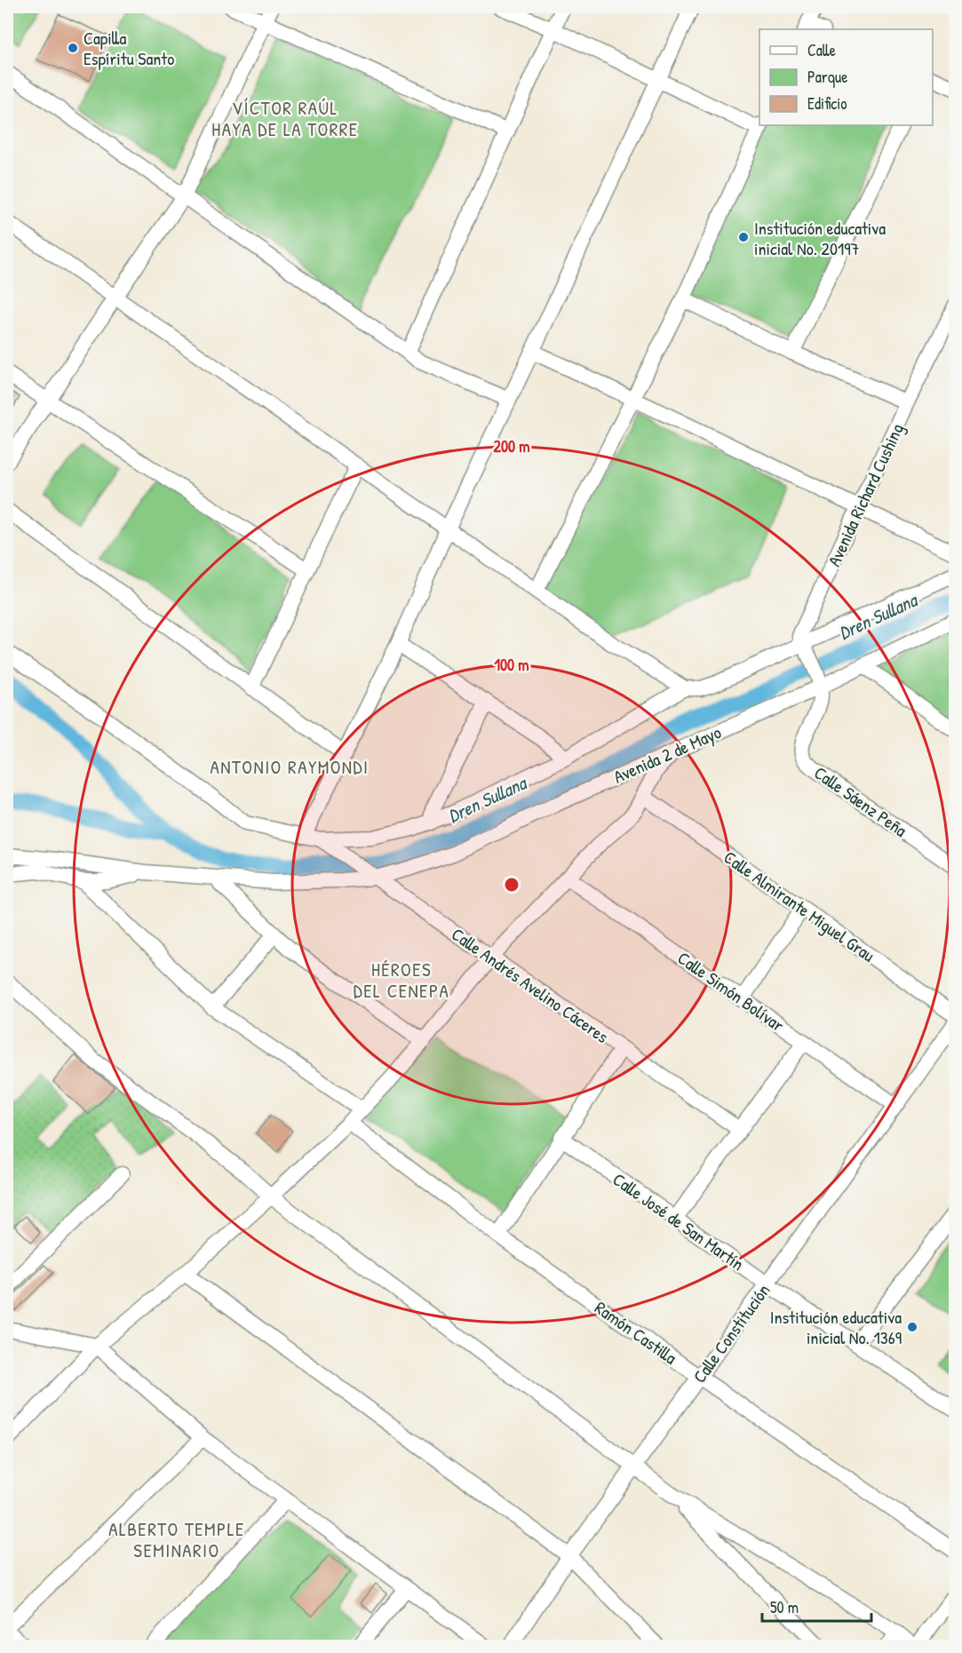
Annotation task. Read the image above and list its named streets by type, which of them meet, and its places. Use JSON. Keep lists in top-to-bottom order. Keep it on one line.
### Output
{"streets":{"street":["Avenida Richard Cushing","Avenida 2 de Mayo","Calle Sáenz Peña","Calle Almirante Miguel Grau","Calle Andrés Avelino Cáceres","Calle Simón Bolívar","Calle José de San Martín","Ramón Castilla","Calle Constitución"]},"crossings":[["Avenida 2 de Mayo","Calle Sáenz Peña"],["Avenida 2 de Mayo","Calle Andrés Avelino Cáceres"],["Calle Simón Bolívar","Calle Constitución"],["Calle José de San Martín","Calle Constitución"],["Ramón Castilla","Calle Constitución"]],"districts":["VÍCTOR RAÚL HAYA DE LA TORRE","ANTONIO RAYMONDI","HÉROES DEL CENEPA","ALBERTO TEMPLE SEMINARIO"],"water":["Dren Sullana"],"places":["Capilla Espíritu Santo","Institución educativa inicial No. 20197","Institución educativa inicial No. 1369"],"legend":["Calle","Parque","Edificio"],"scale_bar":"50 m","rings":["200 m","100 m"]}
